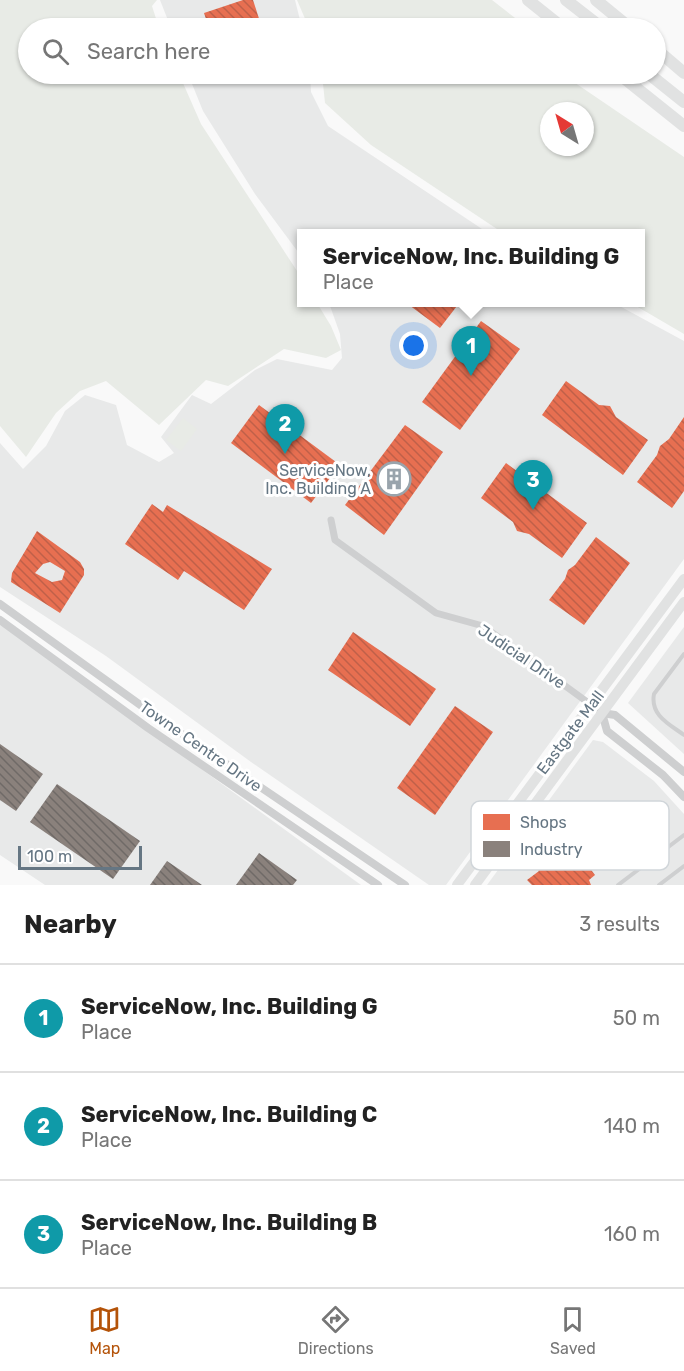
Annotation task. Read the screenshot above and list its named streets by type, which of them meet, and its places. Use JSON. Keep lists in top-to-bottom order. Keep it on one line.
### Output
{"streets":{"main road":["Eastgate Mall"],"street":["Judicial Drive","Towne Centre Drive"]},"crossings":[["Judicial Drive","Eastgate Mall"]],"places":{"building":["ServiceNow, Inc. Building A"]},"legend":["Shops","Industry"],"scale_bar":"100 m","north":"top left","page":{"search":"Search here","popup":["ServiceNow, Inc. Building G","Place"],"pins":["1","2","3"],"scale":"100 m","heading":["Nearby","3 results"],"list":[{"mark":"1","name":"ServiceNow, Inc. Building G","note":"Place","value":"50 m"},{"mark":"2","name":"ServiceNow, Inc. Building C","note":"Place","value":"140 m"},{"mark":"3","name":"ServiceNow, Inc. Building B","note":"Place","value":"160 m"}],"nav":["Map","Directions","Saved"]}}
